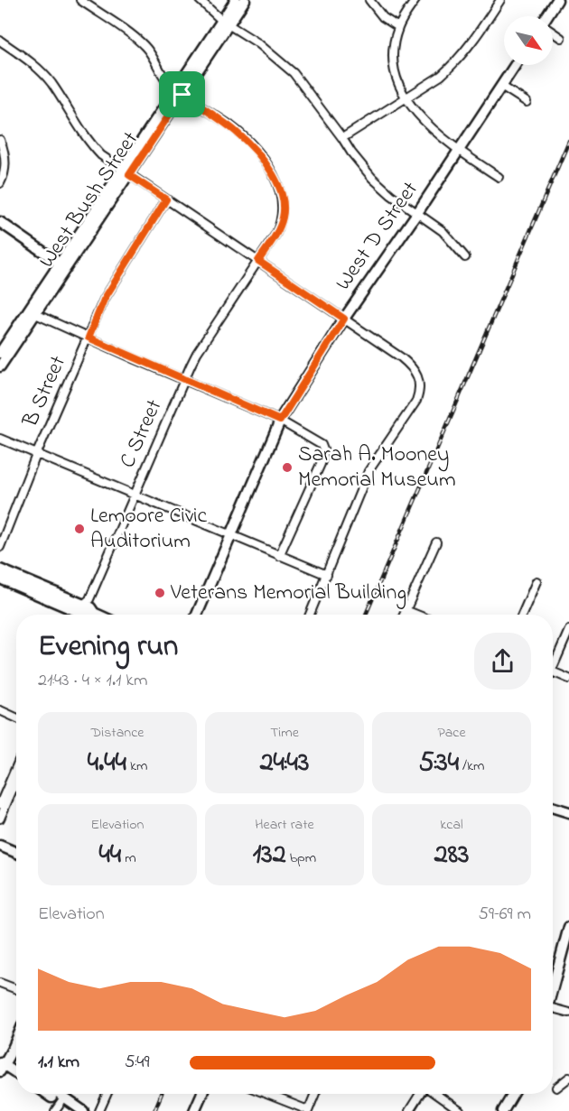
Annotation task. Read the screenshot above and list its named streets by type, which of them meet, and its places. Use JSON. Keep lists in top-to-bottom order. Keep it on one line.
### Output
{"streets":{"street":["West Bush Street","West D Street","B Street","C Street"]},"crossings":[["West Bush Street","C Street"]],"places":["Sarah A. Mooney Memorial Museum","Lemoore Civic Auditorium","Veterans Memorial Building"],"north":"bottom right","page":{"heading":["Evening run","21:43 · 4 × 1.1 km"],"stats":[["Distance","4.44 km"],["Time","24:43"],["Pace","5:34 /km"],["Elevation","44 m"],["Heart rate","132 bpm"],["kcal","283"]],"chart":["Elevation","59–69 m"],"list":[{"name":"1.1 km","note":"5:49"}]}}
